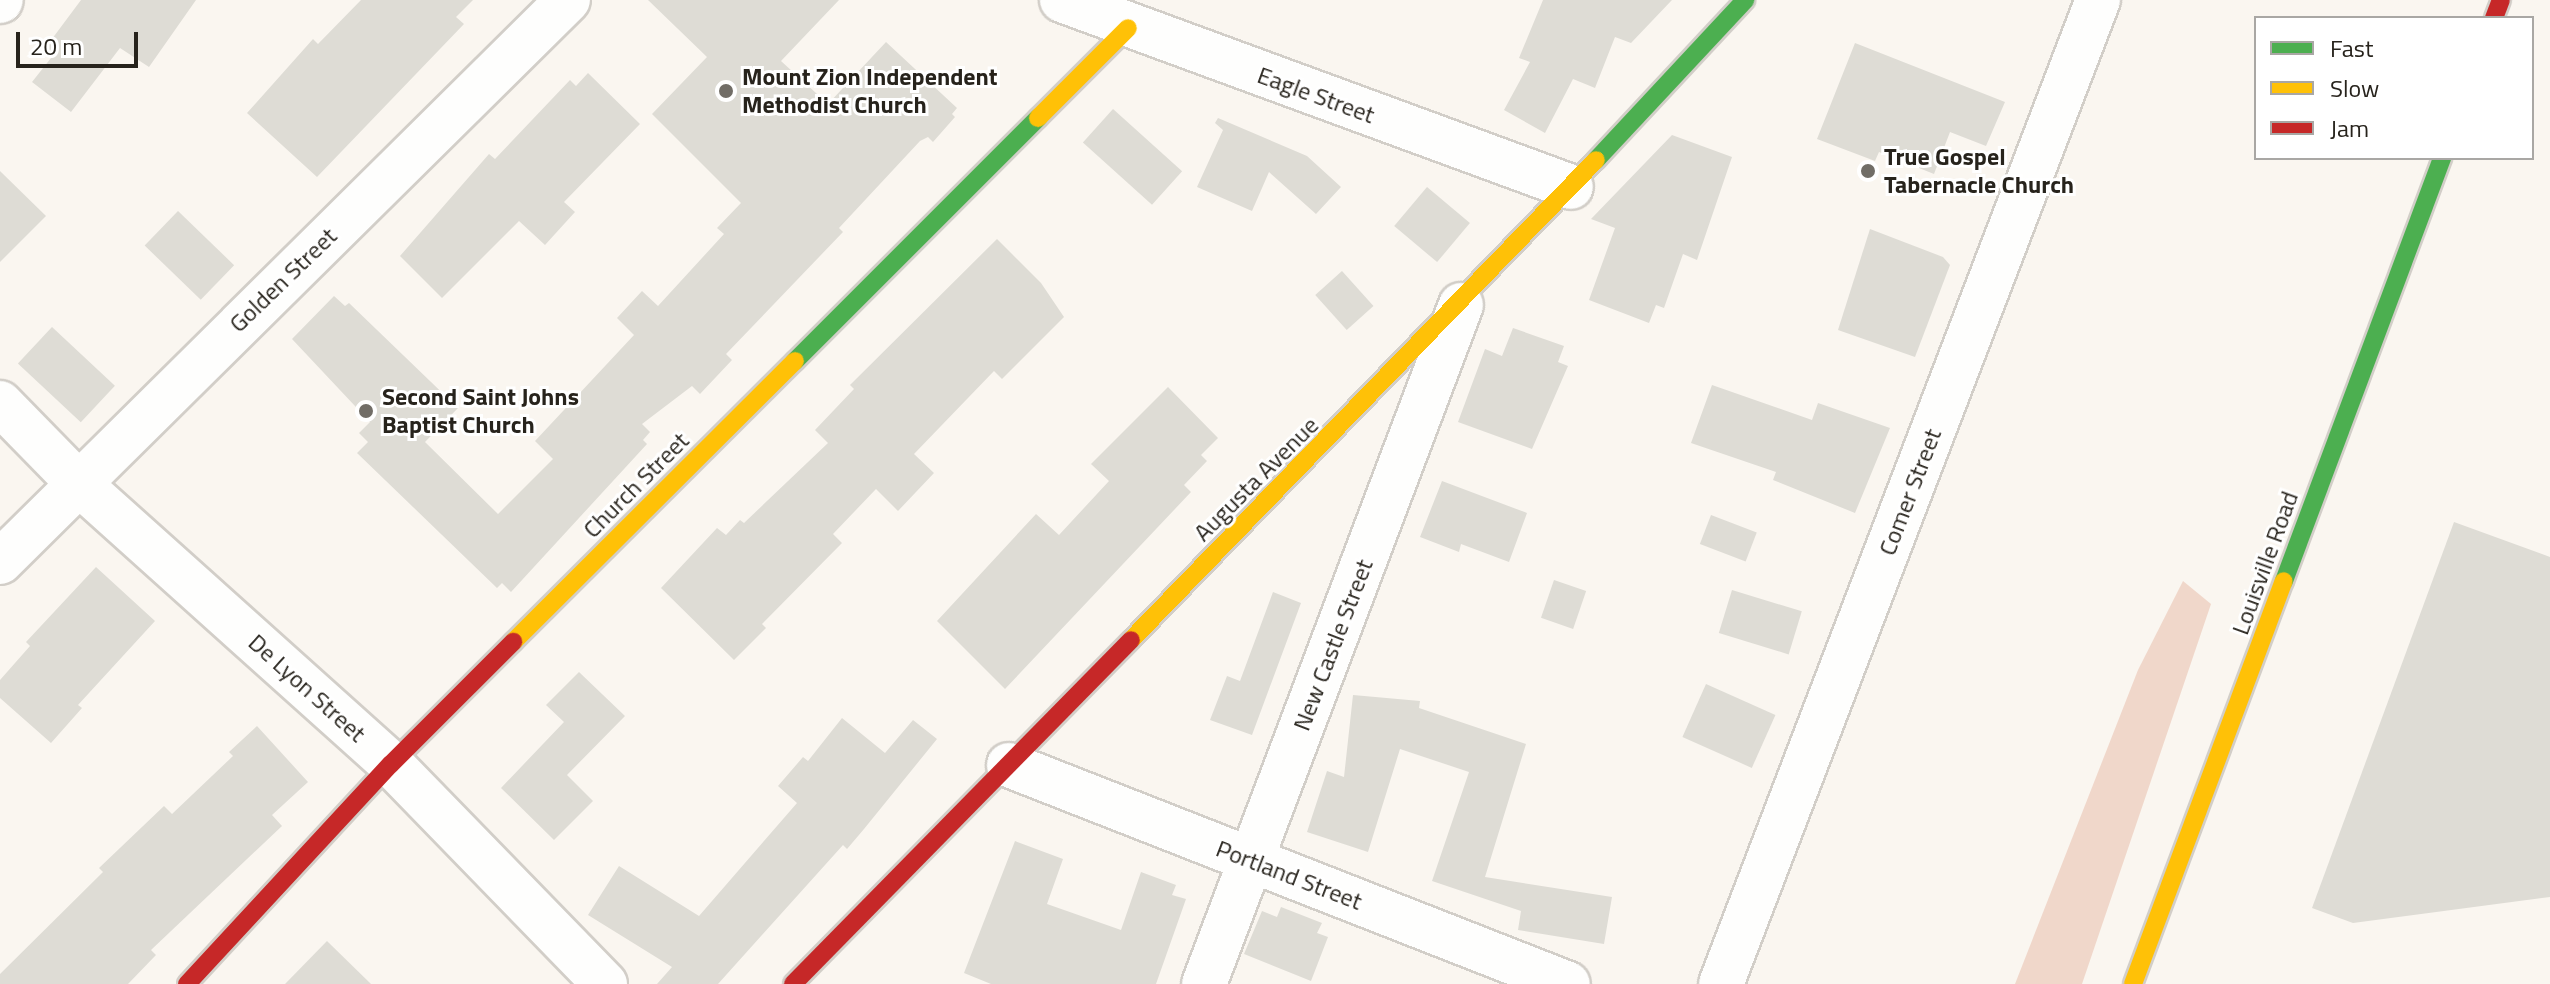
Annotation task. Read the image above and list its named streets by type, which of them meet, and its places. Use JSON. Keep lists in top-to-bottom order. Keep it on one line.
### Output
{"streets":{"main road":["Augusta Avenue","Church Street","Louisville Road"],"street":["Eagle Street","Golden Street","Comer Street","New Castle Street","De Lyon Street","Portland Street"]},"crossings":[["Eagle Street","Augusta Avenue"],["Eagle Street","Church Street"],["Golden Street","De Lyon Street"],["Augusta Avenue","New Castle Street"],["Augusta Avenue","Portland Street"],["Church Street","De Lyon Street"],["New Castle Street","Portland Street"]],"places":["Mount Zion Independent Methodist Church","True Gospel Tabernacle Church","Second Saint Johns Baptist Church"],"legend":["Fast","Slow","Jam"],"scale_bar":"20 m"}
